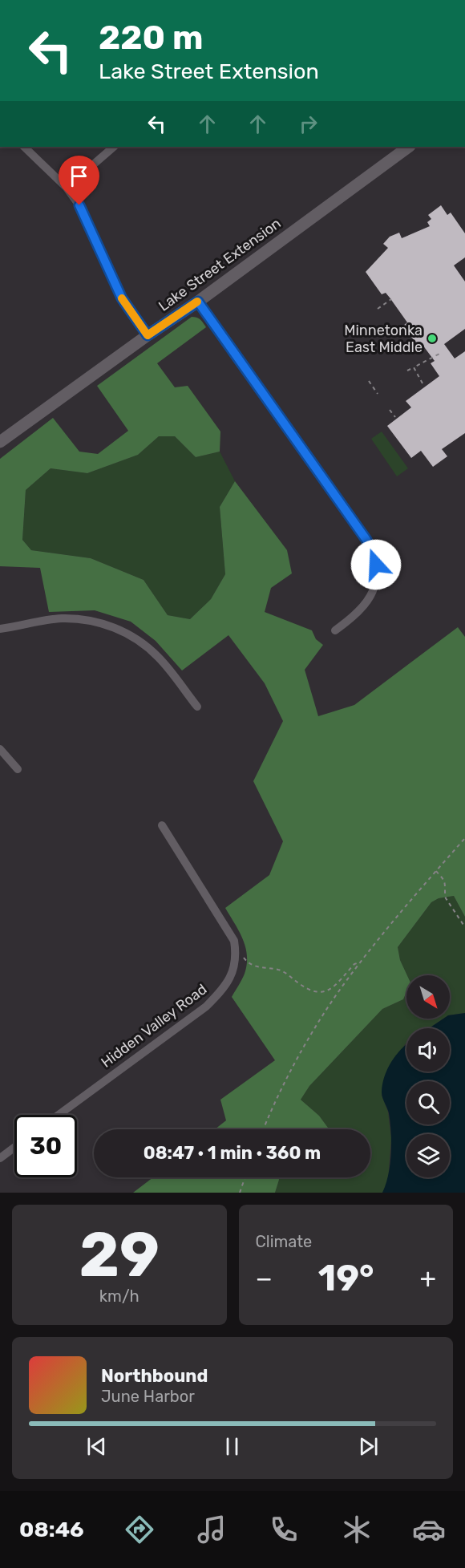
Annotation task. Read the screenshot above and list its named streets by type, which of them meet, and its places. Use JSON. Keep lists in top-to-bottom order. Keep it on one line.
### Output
{"streets":{"street":["Lake Street Extension","Hidden Valley Road"]},"places":["Minnetonka East Middle"],"north":"bottom right","page":{"turn":["220 m","Lake Street Extension"],"limit":"30","trip":"08:47 · 1 min · 360 m","tile":[["29","km/h"],"Climate"],"heat":["−","19°","+"],"song":["Northbound","June Harbor"],"tabs":"08:46"}}
